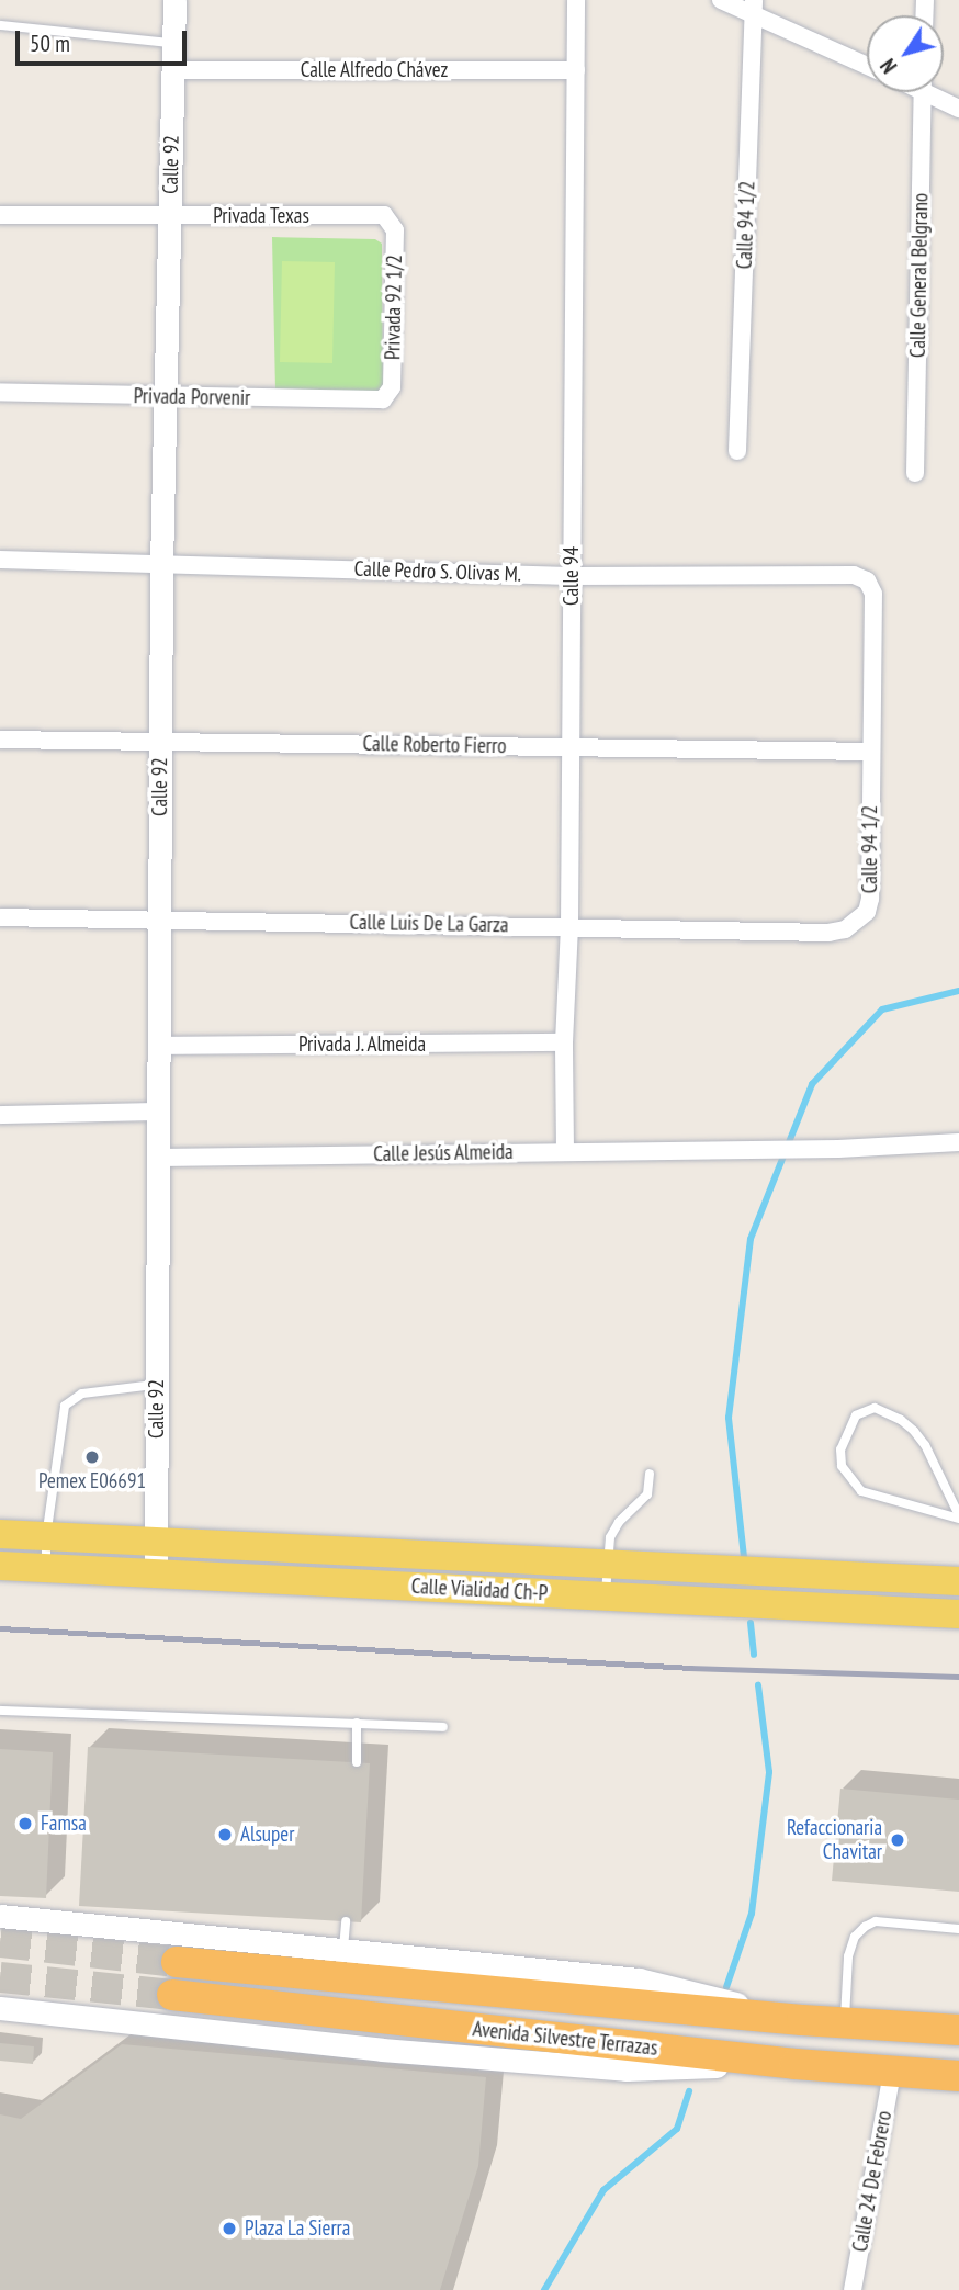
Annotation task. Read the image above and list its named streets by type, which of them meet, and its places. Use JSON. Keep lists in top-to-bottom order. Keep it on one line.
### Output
{"streets":{"highway":["Avenida Silvestre Terrazas"],"main road":["Calle Vialidad Ch-P"],"street":["Calle Alfredo Chávez","Calle 92","Privada Texas","Calle 94 1/2","Calle General Belgrano","Privada 92 1/2","Privada Porvenir","Calle Pedro S. Olivas M.","Calle 94","Calle Roberto Fierro","Calle Luis De La Garza","Privada J. Almeida","Calle Jesús Almeida","Calle 24 De Febrero"]},"crossings":[["Calle Alfredo Chávez","Calle 92"],["Calle Alfredo Chávez","Calle 94"],["Calle 92","Privada Texas"],["Calle 92","Privada Porvenir"],["Calle 92","Calle Pedro S. Olivas M."],["Calle 92","Calle Roberto Fierro"],["Calle 92","Calle Luis De La Garza"],["Calle 92","Privada J. Almeida"],["Calle 92","Calle Jesús Almeida"],["Calle 92","Calle Vialidad Ch-P"],["Privada Texas","Privada 92 1/2"],["Calle 94 1/2","Calle Pedro S. Olivas M."],["Calle 94 1/2","Calle Roberto Fierro"],["Calle 94 1/2","Calle Luis De La Garza"],["Privada 92 1/2","Privada Porvenir"],["Calle Pedro S. Olivas M.","Calle 94"],["Calle 94","Calle Roberto Fierro"],["Calle 94","Calle Luis De La Garza"],["Calle 94","Privada J. Almeida"],["Calle 94","Calle Jesús Almeida"],["Avenida Silvestre Terrazas","Calle 24 De Febrero"]],"places":["Pemex E06691","Famsa","Alsuper","Refaccionaria Chavitar","Plaza La Sierra"],"scale_bar":"50 m","north":"bottom left"}
